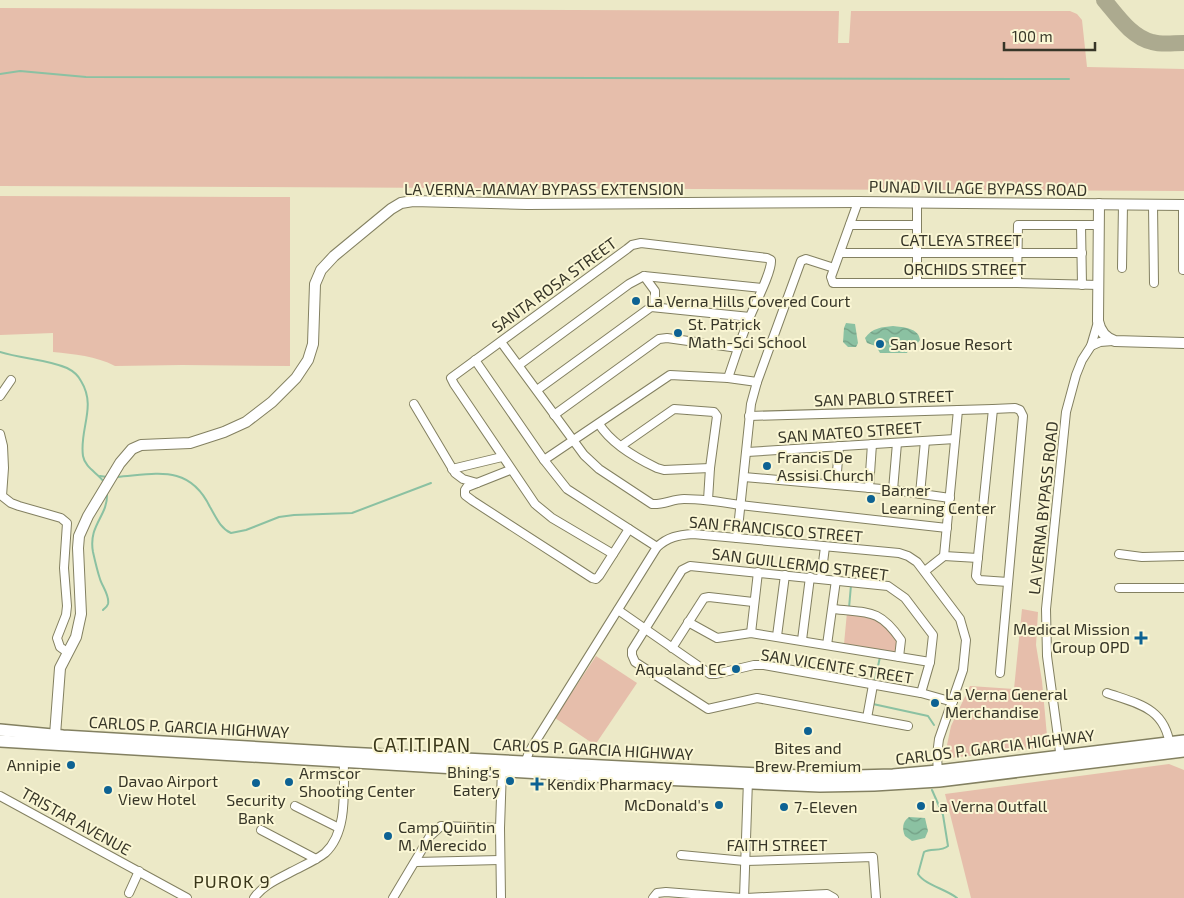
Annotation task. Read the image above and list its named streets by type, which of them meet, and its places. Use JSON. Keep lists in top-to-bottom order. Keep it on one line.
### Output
{"streets":{"highway":["CARLOS P. GARCIA HIGHWAY"],"main road":["PUNAD VILLAGE BYPASS ROAD","LA VERNA-MAMAY BYPASS EXTENSION"],"street":["CATLEYA STREET","ORCHIDS STREET","SANTA ROSA STREET","SAN PABLO STREET","SAN MATEO STREET","LA VERNA BYPASS ROAD","SAN FRANCISCO STREET","SAN GUILLERMO STREET","SAN VICENTE STREET","TRISTAR AVENUE","FAITH STREET"]},"crossings":[["PUNAD VILLAGE BYPASS ROAD","LA VERNA-MAMAY BYPASS EXTENSION"],["PUNAD VILLAGE BYPASS ROAD","ORCHIDS STREET"],["PUNAD VILLAGE BYPASS ROAD","LA VERNA BYPASS ROAD"],["LA VERNA-MAMAY BYPASS EXTENSION","CARLOS P. GARCIA HIGHWAY"],["LA VERNA BYPASS ROAD","CARLOS P. GARCIA HIGHWAY"],["SAN FRANCISCO STREET","SAN VICENTE STREET"],["SAN FRANCISCO STREET","CARLOS P. GARCIA HIGHWAY"],["SAN GUILLERMO STREET","SAN VICENTE STREET"]],"districts":["CATITIPAN","PUROK 9"],"places":{"other":["La Verna Hills Covered Court","St. Patrick Math-Sci School","San Josue Resort","Francis De Assisi Church","Barner Learning Center","Aqualand EC","La Verna General Merchandise","Bites and Brew Premium","Annipie","Bhing's Eatery","Armscor Shooting Center","Security Bank","Davao Airport View Hotel","McDonald's","La Verna Outfall","7-Eleven","Camp Quintin M. Merecido"],"health":["Medical Mission Group OPD","Kendix Pharmacy"]},"scale_bar":"100 m"}
